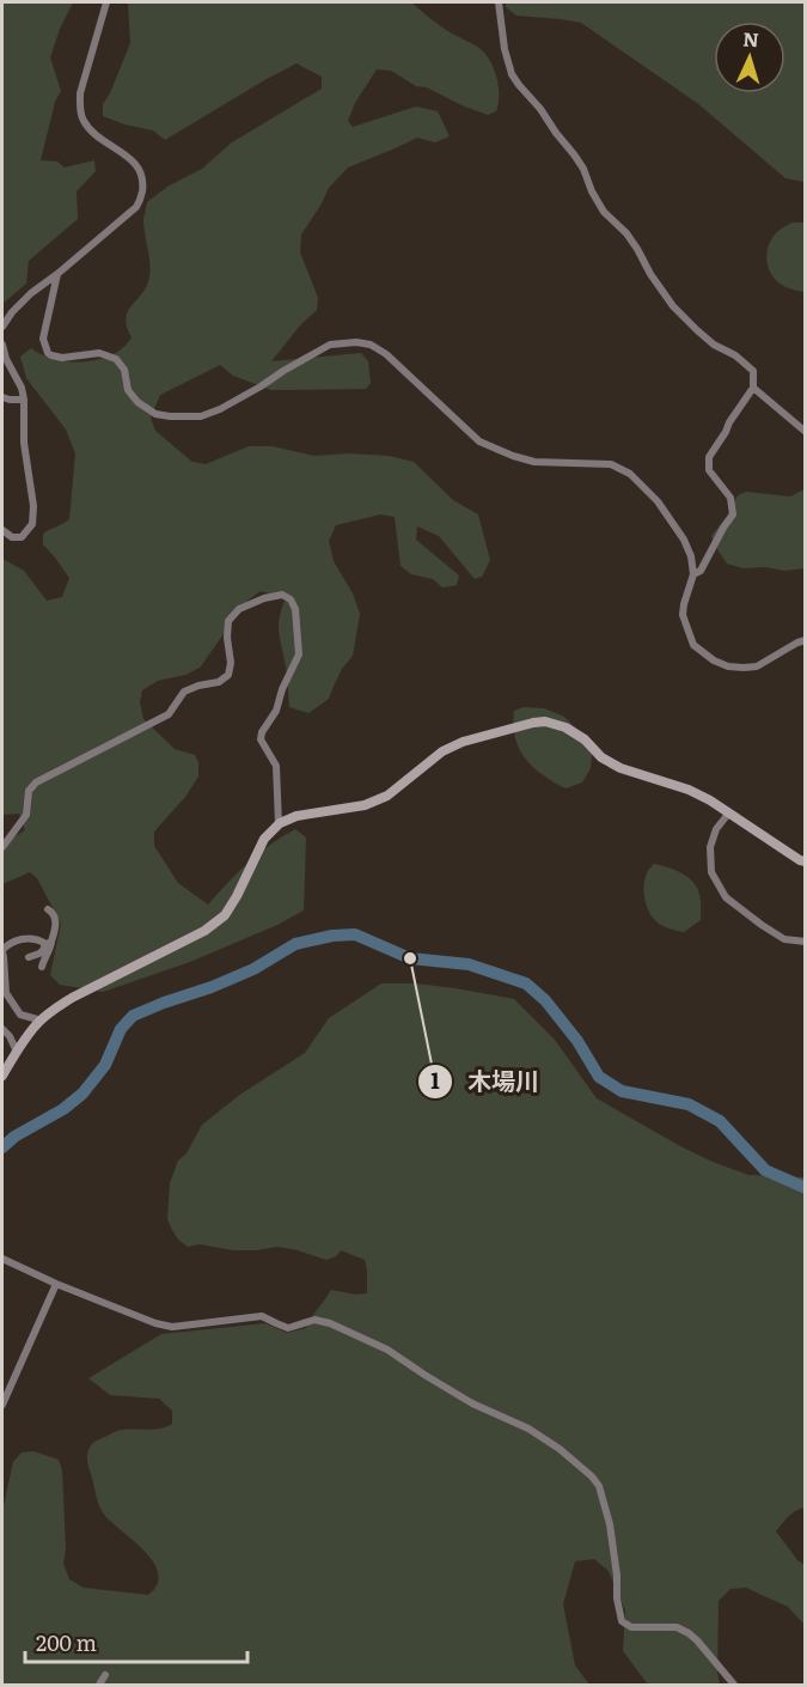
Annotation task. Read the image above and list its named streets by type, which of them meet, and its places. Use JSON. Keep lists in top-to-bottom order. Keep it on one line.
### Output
{"places":["木場川"],"scale_bar":"200 m","north":"top"}
